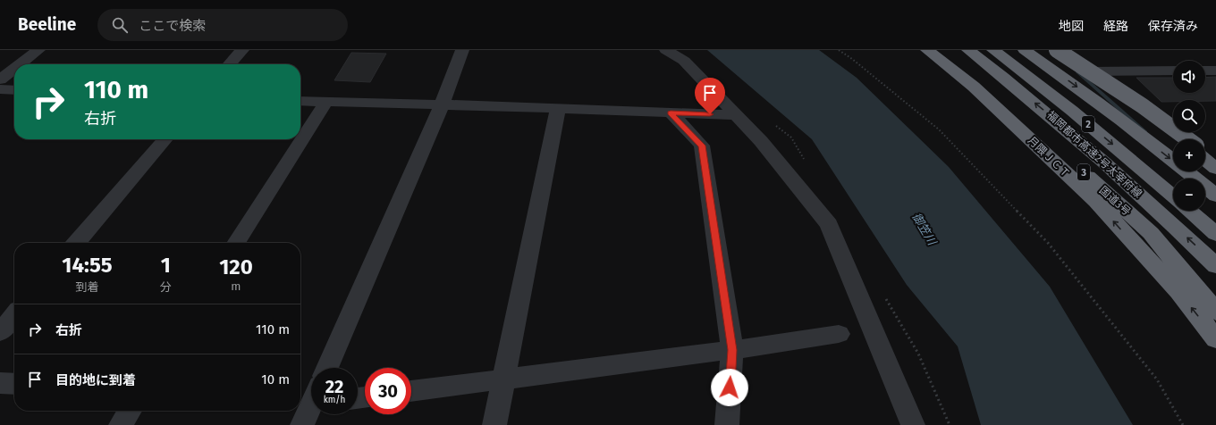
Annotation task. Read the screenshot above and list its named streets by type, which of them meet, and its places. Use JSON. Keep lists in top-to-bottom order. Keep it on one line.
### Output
{"streets":{"highway":["2","福岡都市高速2号太宰府線","月隈ＪＣＴ","3","国道3号"]},"water":["御笠川"],"page":{"header":"Beeline","search":"ここで検索","nav":["地図","経路","保存済み"],"map_buttons":["+","−"],"turn":["110 m","右折"],"eta":["14:55","到着","1","分","120","m"],"list":[{"name":"右折","value":"110 m"},{"name":"目的地に到着","value":"10 m"}],"speed":"22 km/h","limit":"30"}}
